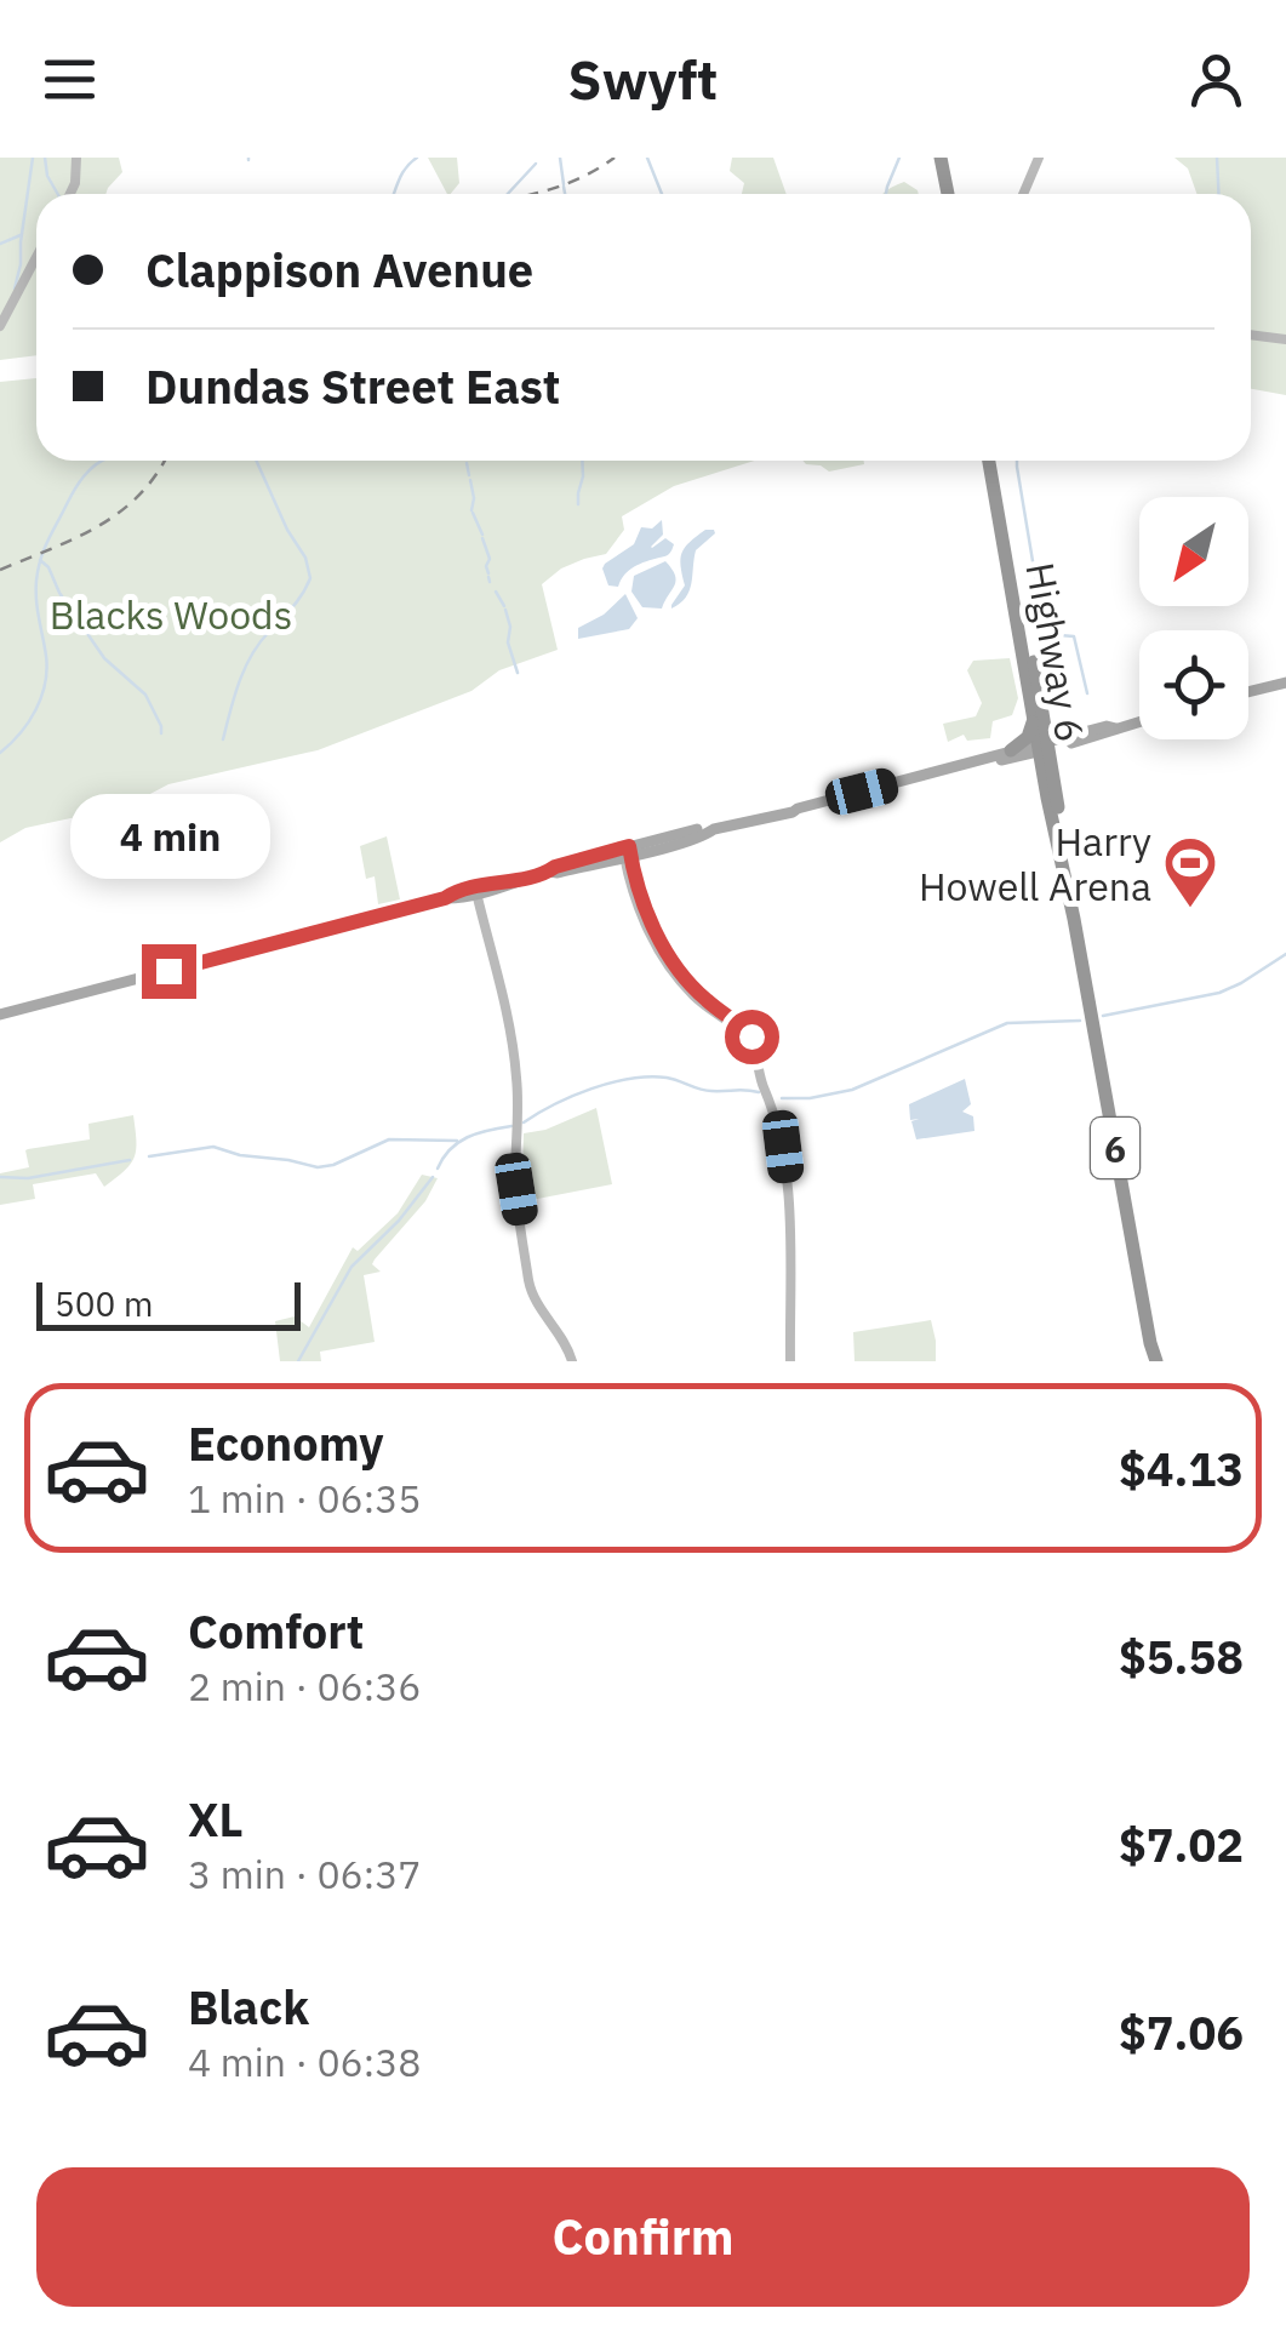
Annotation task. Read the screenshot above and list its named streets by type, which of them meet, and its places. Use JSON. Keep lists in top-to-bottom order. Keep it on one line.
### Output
{"streets":{"highway":["Highway 6","6"]},"parks":["Blacks Woods"],"places":{"sports":["Harry Howell Arena"]},"scale_bar":"500 m","north":"bottom left","page":{"header":"Swyft","banner":["Clappison Avenue","Dundas Street East"],"bubble":"4 min","scale":"500 m","list":[{"name":"Economy","note":"1 min · 06:35","value":"$4.13"},{"name":"Comfort","note":"2 min · 06:36","value":"$5.58"},{"name":"XL","note":"3 min · 06:37","value":"$7.02"},{"name":"Black","note":"4 min · 06:38","value":"$7.06"}],"buttons":"Confirm"}}
